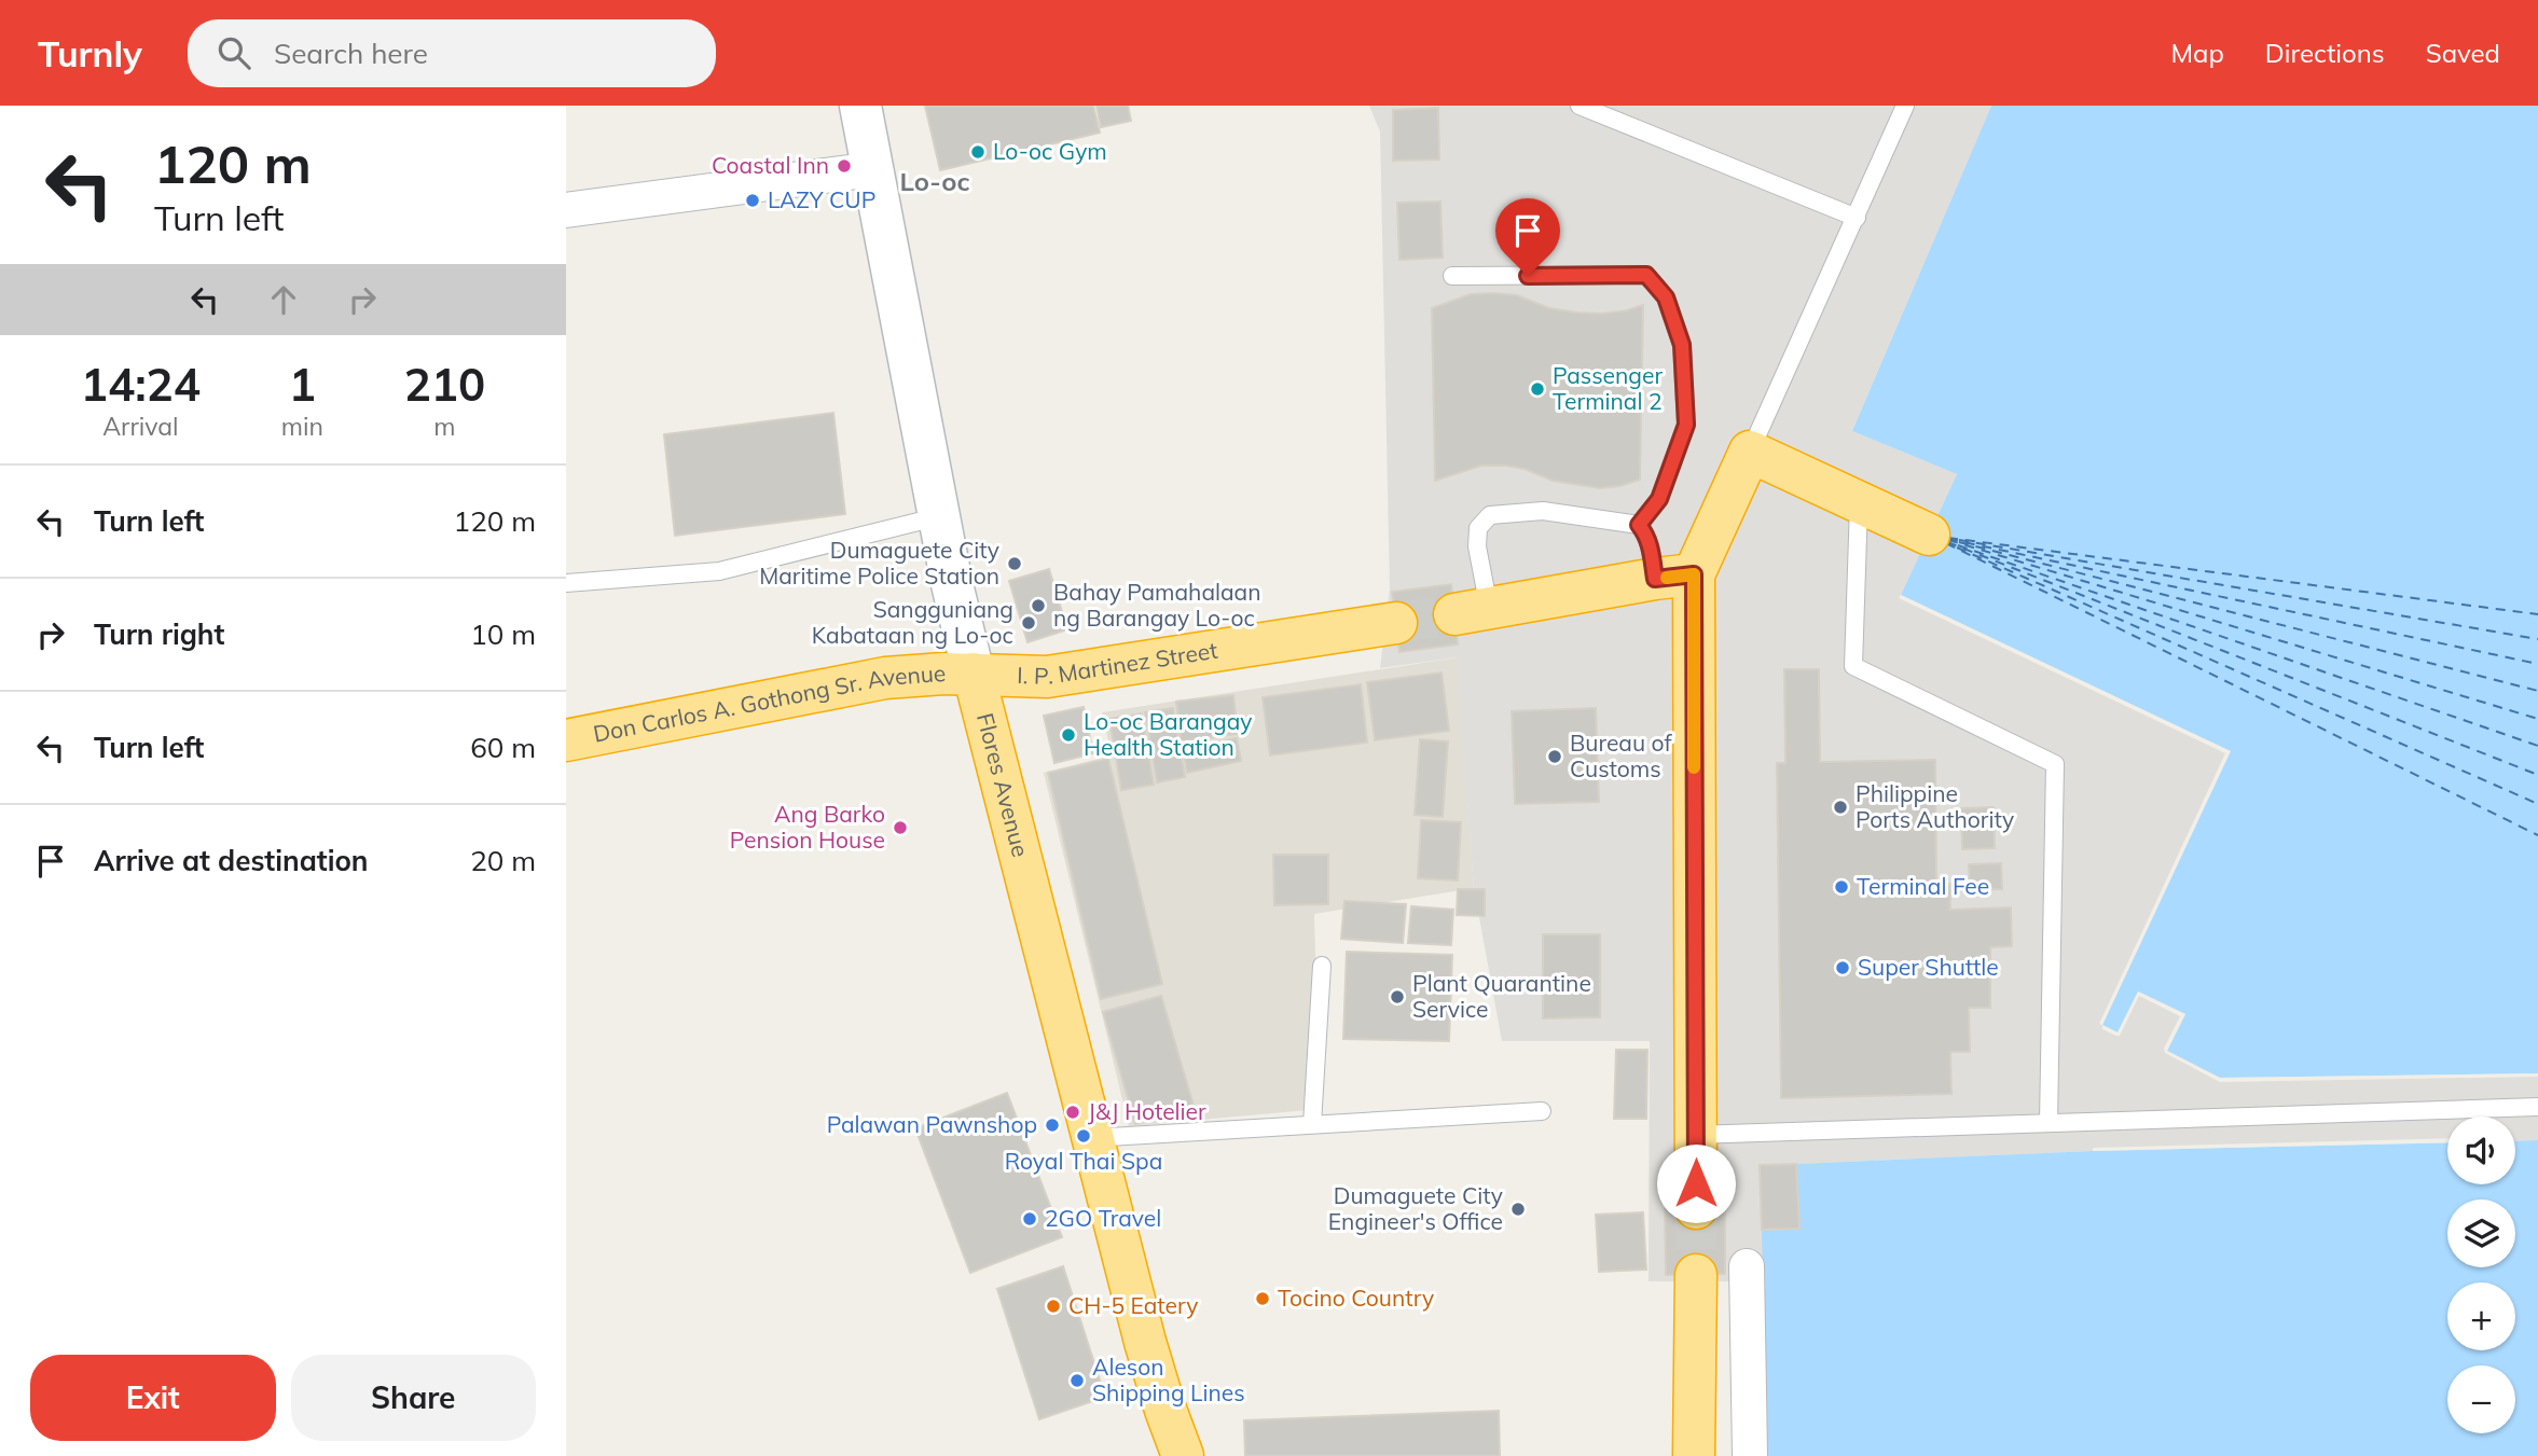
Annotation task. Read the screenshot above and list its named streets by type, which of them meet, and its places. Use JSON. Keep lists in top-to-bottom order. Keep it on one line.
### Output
{"streets":{"highway":["I. P. Martinez Street","Don Carlos A. Gothong Sr. Avenue","Flores Avenue"]},"crossings":[["I. P. Martinez Street","Don Carlos A. Gothong Sr. Avenue"],["I. P. Martinez Street","Flores Avenue"],["Don Carlos A. Gothong Sr. Avenue","Flores Avenue"]],"districts":["Lo-oc"],"places":["Lo-oc Gym","Coastal Inn","LAZY CUP","Passenger Terminal 2","Dumaguete City Maritime Police Station","Bahay Pamahalaan ng Barangay Lo-oc","Sangguniang Kabataan ng Lo-oc","Lo-oc Barangay Health Station","Bureau of Customs","Philippine Ports Authority","Ang Barko Pension House","Terminal Fee","Super Shuttle","Plant Quarantine Service","J&J Hotelier","Palawan Pawnshop","Royal Thai Spa","Dumaguete City Engineer's Office","2GO Travel","Tocino Country","CH-5 Eatery","Aleson Shipping Lines"],"page":{"header":"Turnly","search":"Search here","nav":["Map","Directions","Saved"],"turn":["120 m","Turn left"],"eta":["14:24","Arrival","1","min","210","m"],"list":[{"name":"Turn left","value":"120 m"},{"name":"Turn right","value":"10 m"},{"name":"Turn left","value":"60 m"},{"name":"Arrive at destination","value":"20 m"}],"map_buttons":["+","−"],"buttons":["Exit","Share"]}}
